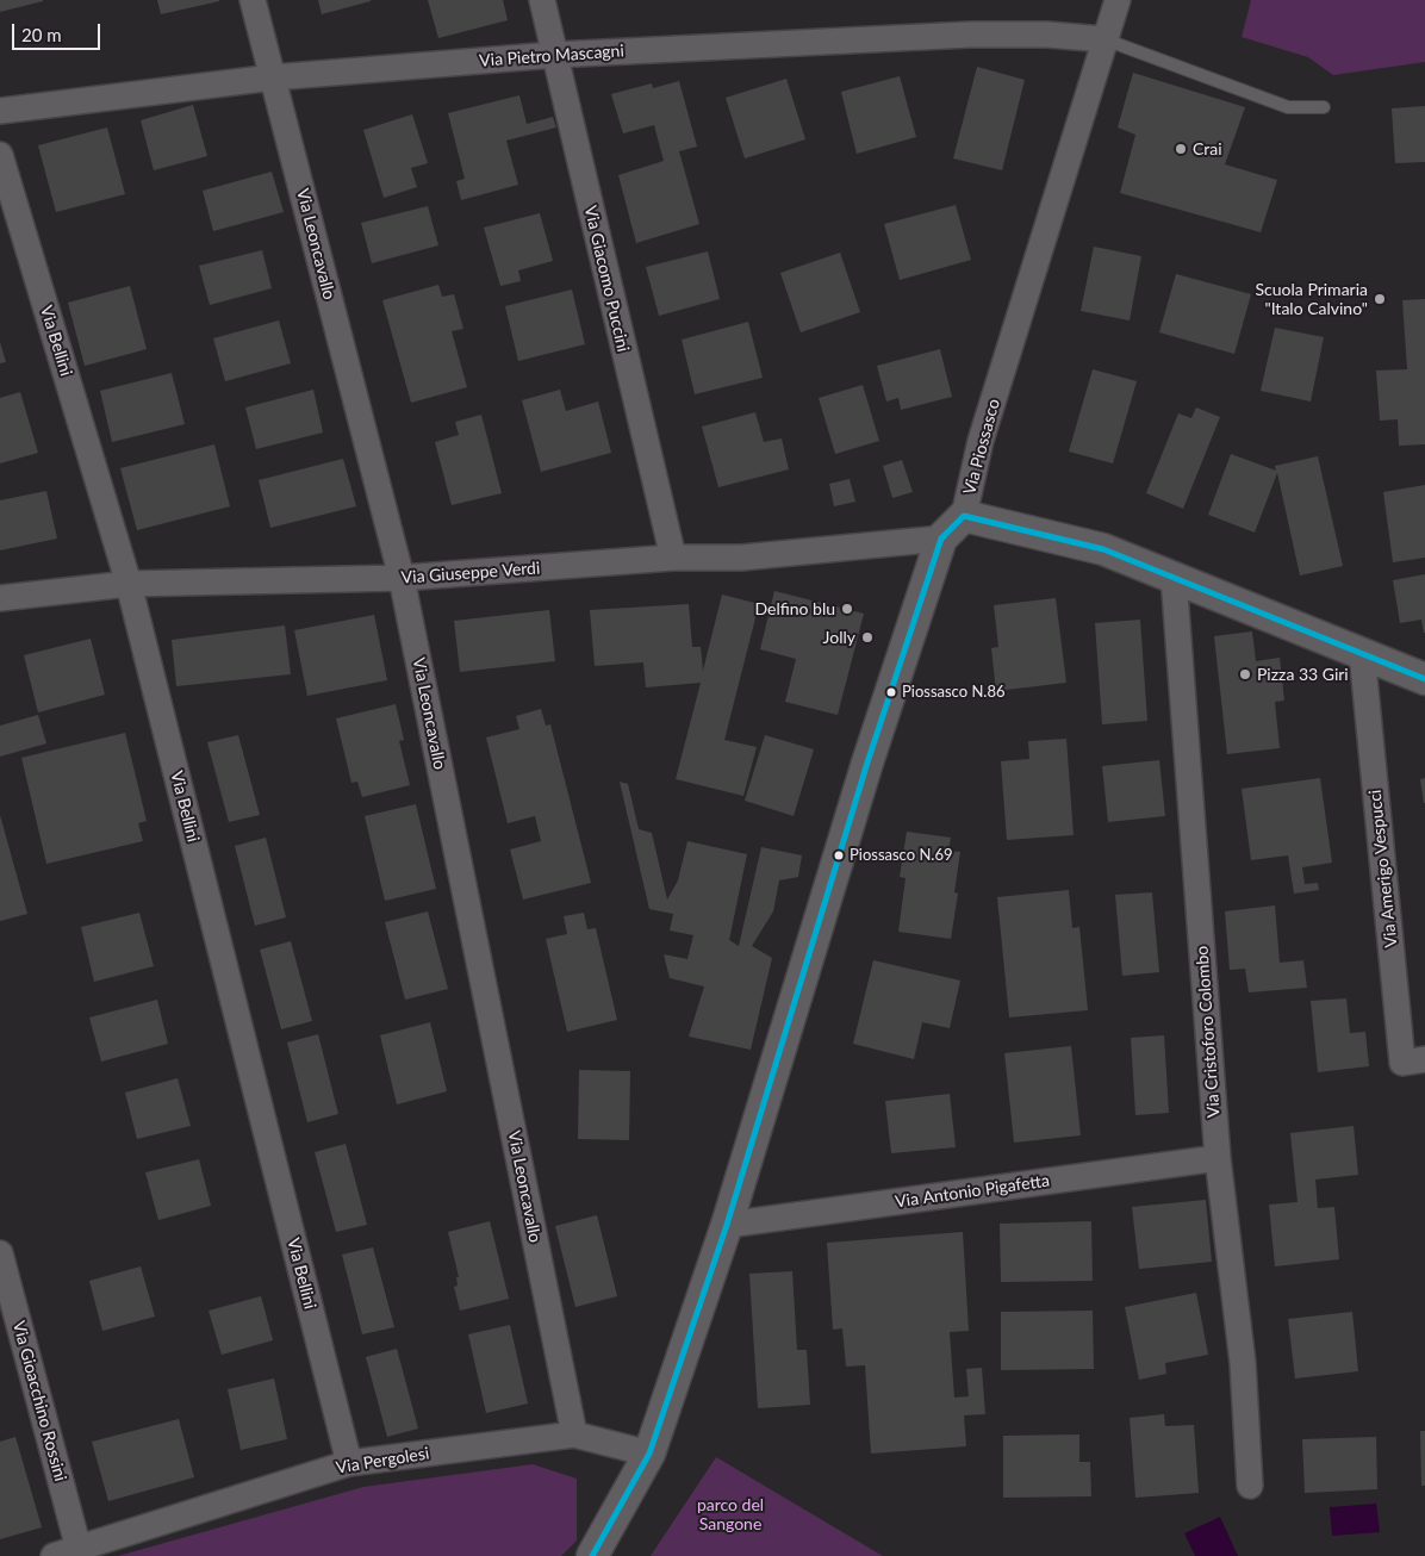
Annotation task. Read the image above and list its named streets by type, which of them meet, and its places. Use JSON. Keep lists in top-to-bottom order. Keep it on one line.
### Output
{"streets":{"street":["Via Pietro Mascagni","Via Leoncavallo","Via Giacomo Puccini","Via Bellini","Via Piossasco","Via Giuseppe Verdi","Via Amerigo Vespucci","Via Cristoforo Colombo","Via Antonio Pigafetta","Via Gioacchino Rossini","Via Pergolesi"]},"crossings":[["Via Pietro Mascagni","Via Leoncavallo"],["Via Pietro Mascagni","Via Giacomo Puccini"],["Via Pietro Mascagni","Via Piossasco"],["Via Leoncavallo","Via Giuseppe Verdi"],["Via Leoncavallo","Via Pergolesi"],["Via Giacomo Puccini","Via Giuseppe Verdi"],["Via Bellini","Via Giuseppe Verdi"],["Via Bellini","Via Pergolesi"],["Via Piossasco","Via Giuseppe Verdi"],["Via Piossasco","Via Antonio Pigafetta"],["Via Piossasco","Via Pergolesi"],["Via Cristoforo Colombo","Via Antonio Pigafetta"],["Via Gioacchino Rossini","Via Pergolesi"]],"parks":["parco del Sangone"],"places":["Crai","Scuola Primaria \"Italo Calvino\"","Delfino blu","Jolly","Pizza 33 Giri","Piossasco N.86","Piossasco N.69"],"scale_bar":"20 m"}
